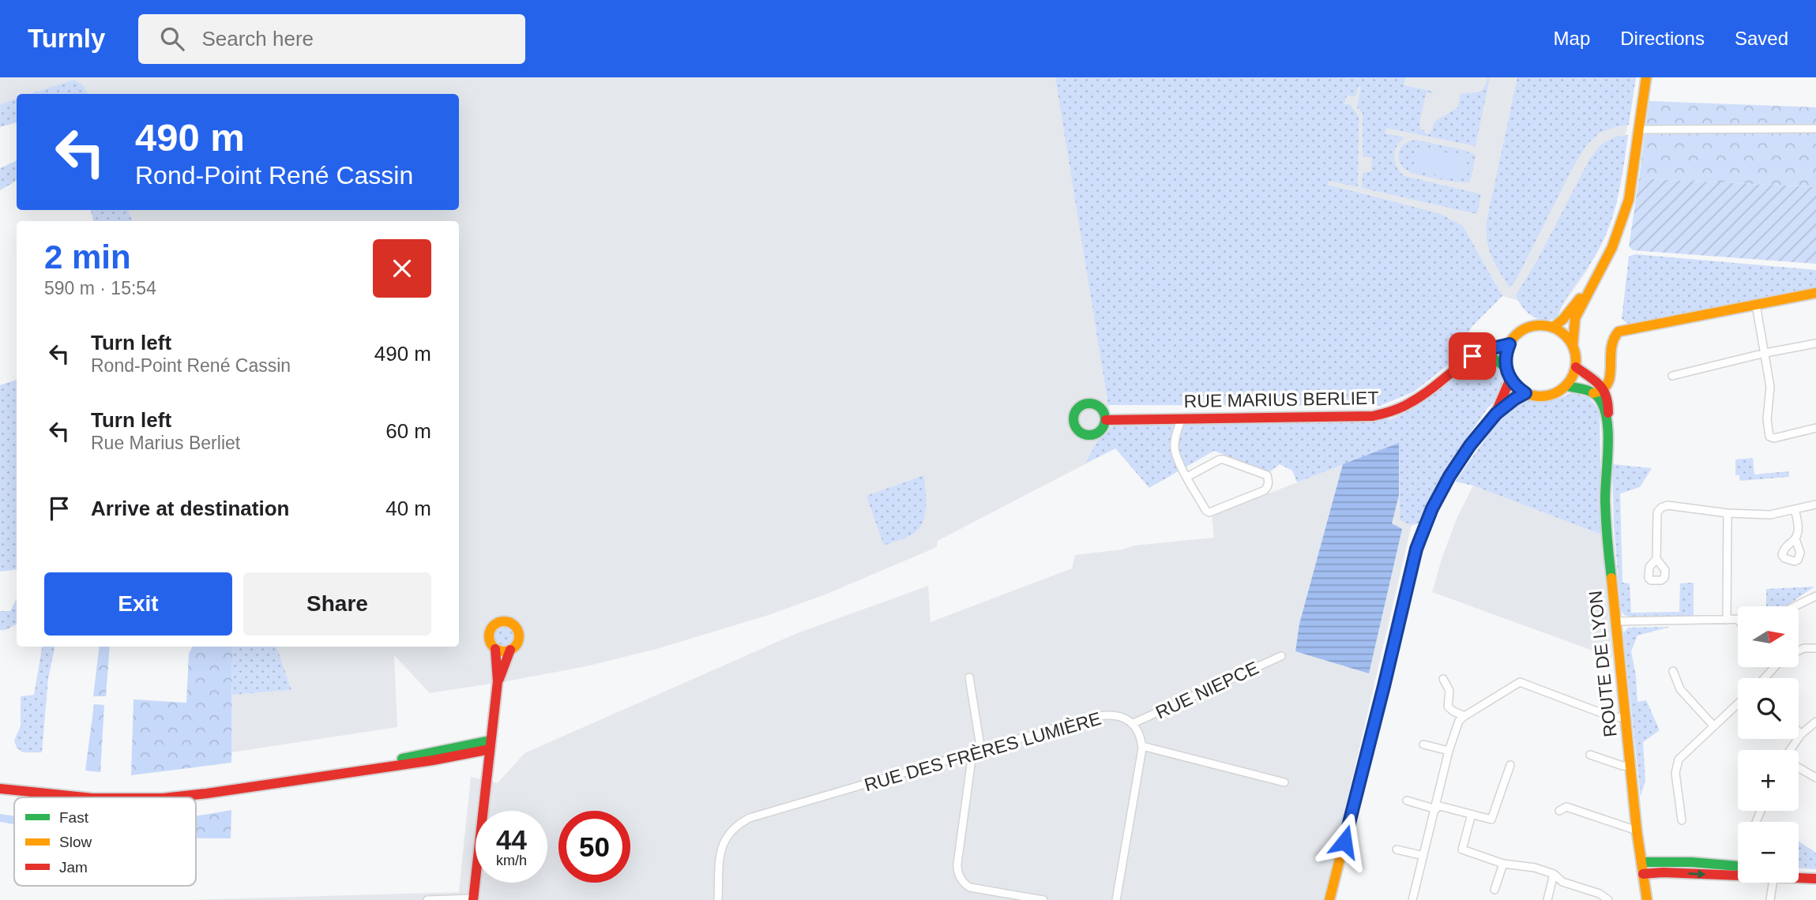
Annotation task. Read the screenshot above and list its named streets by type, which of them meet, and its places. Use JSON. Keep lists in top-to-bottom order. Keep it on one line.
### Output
{"streets":{"street":["RUE MARIUS BERLIET","ROUTE DE LYON","RUE NIEPCE","RUE DES FRÈRES LUMIÈRE"]},"crossings":[["RUE NIEPCE","RUE DES FRÈRES LUMIÈRE"]],"legend":["Fast","Slow","Jam"],"north":"right","page":{"header":"Turnly","search":"Search here","nav":["Map","Directions","Saved"],"turn":["490 m","Rond-Point René Cassin"],"heading":["2 min","590 m · 15:54"],"list":[{"name":"Turn left","note":"Rond-Point René Cassin","value":"490 m"},{"name":"Turn left","note":"Rue Marius Berliet","value":"60 m"},{"name":"Arrive at destination","value":"40 m"}],"buttons":["Exit","Share"],"map_buttons":["+","−"],"speed":"44 km/h","limit":"50"}}
